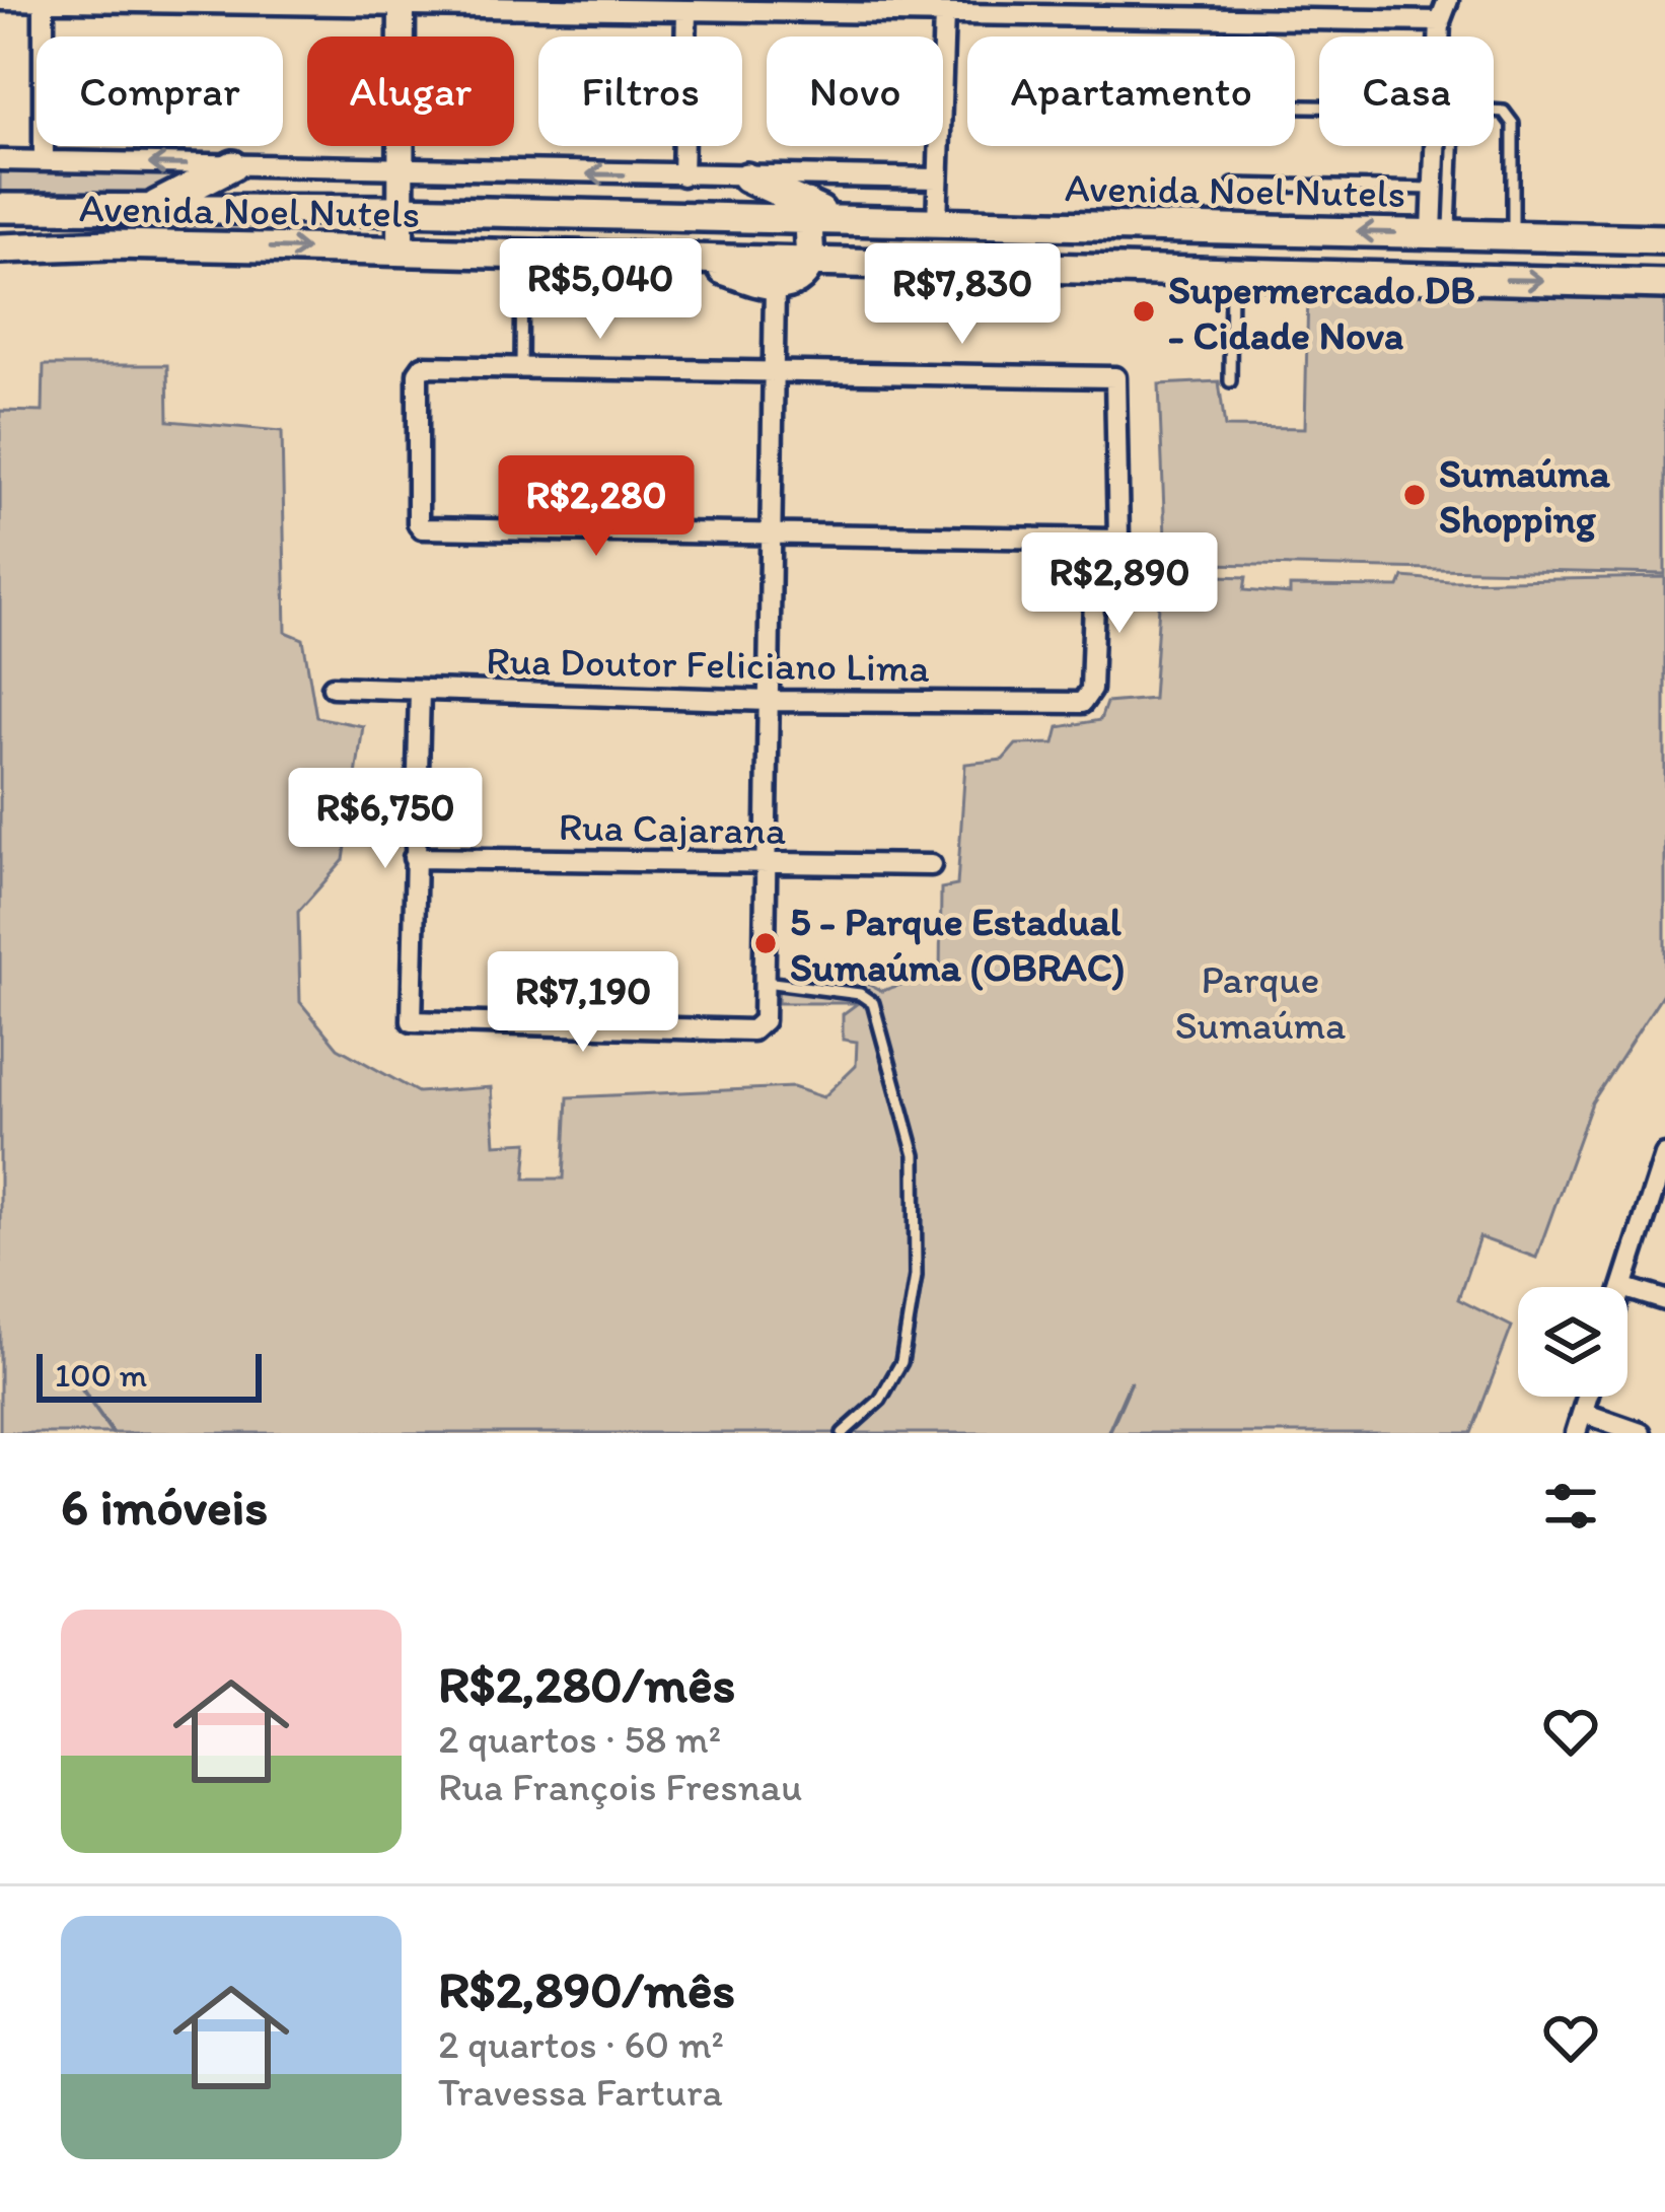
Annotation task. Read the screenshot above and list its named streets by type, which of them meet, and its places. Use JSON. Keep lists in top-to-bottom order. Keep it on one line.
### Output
{"streets":{"main road":["Avenida Noel Nutels"],"street":["Rua Doutor Feliciano Lima","Rua Cajarana"]},"parks":["Parque Sumaúma"],"places":["Supermercado DB - Cidade Nova","Sumaúma Shopping","5 - Parque Estadual Sumaúma (OBRAC)"],"scale_bar":"100 m","page":{"chip":["Comprar","Alugar","Filtros","Novo","Apartamento","Casa"],"price":["R$5,040","R$7,830","R$2,280","R$2,890","R$6,750","R$7,190"],"scale":"100 m","heading":"6 imóveis","list":[{"name":"R$2,280/mês","note":"2 quartos · 58 m² · Rua François Fresnau"},{"name":"R$2,890/mês","note":"2 quartos · 60 m² · Travessa Fartura"}]}}
